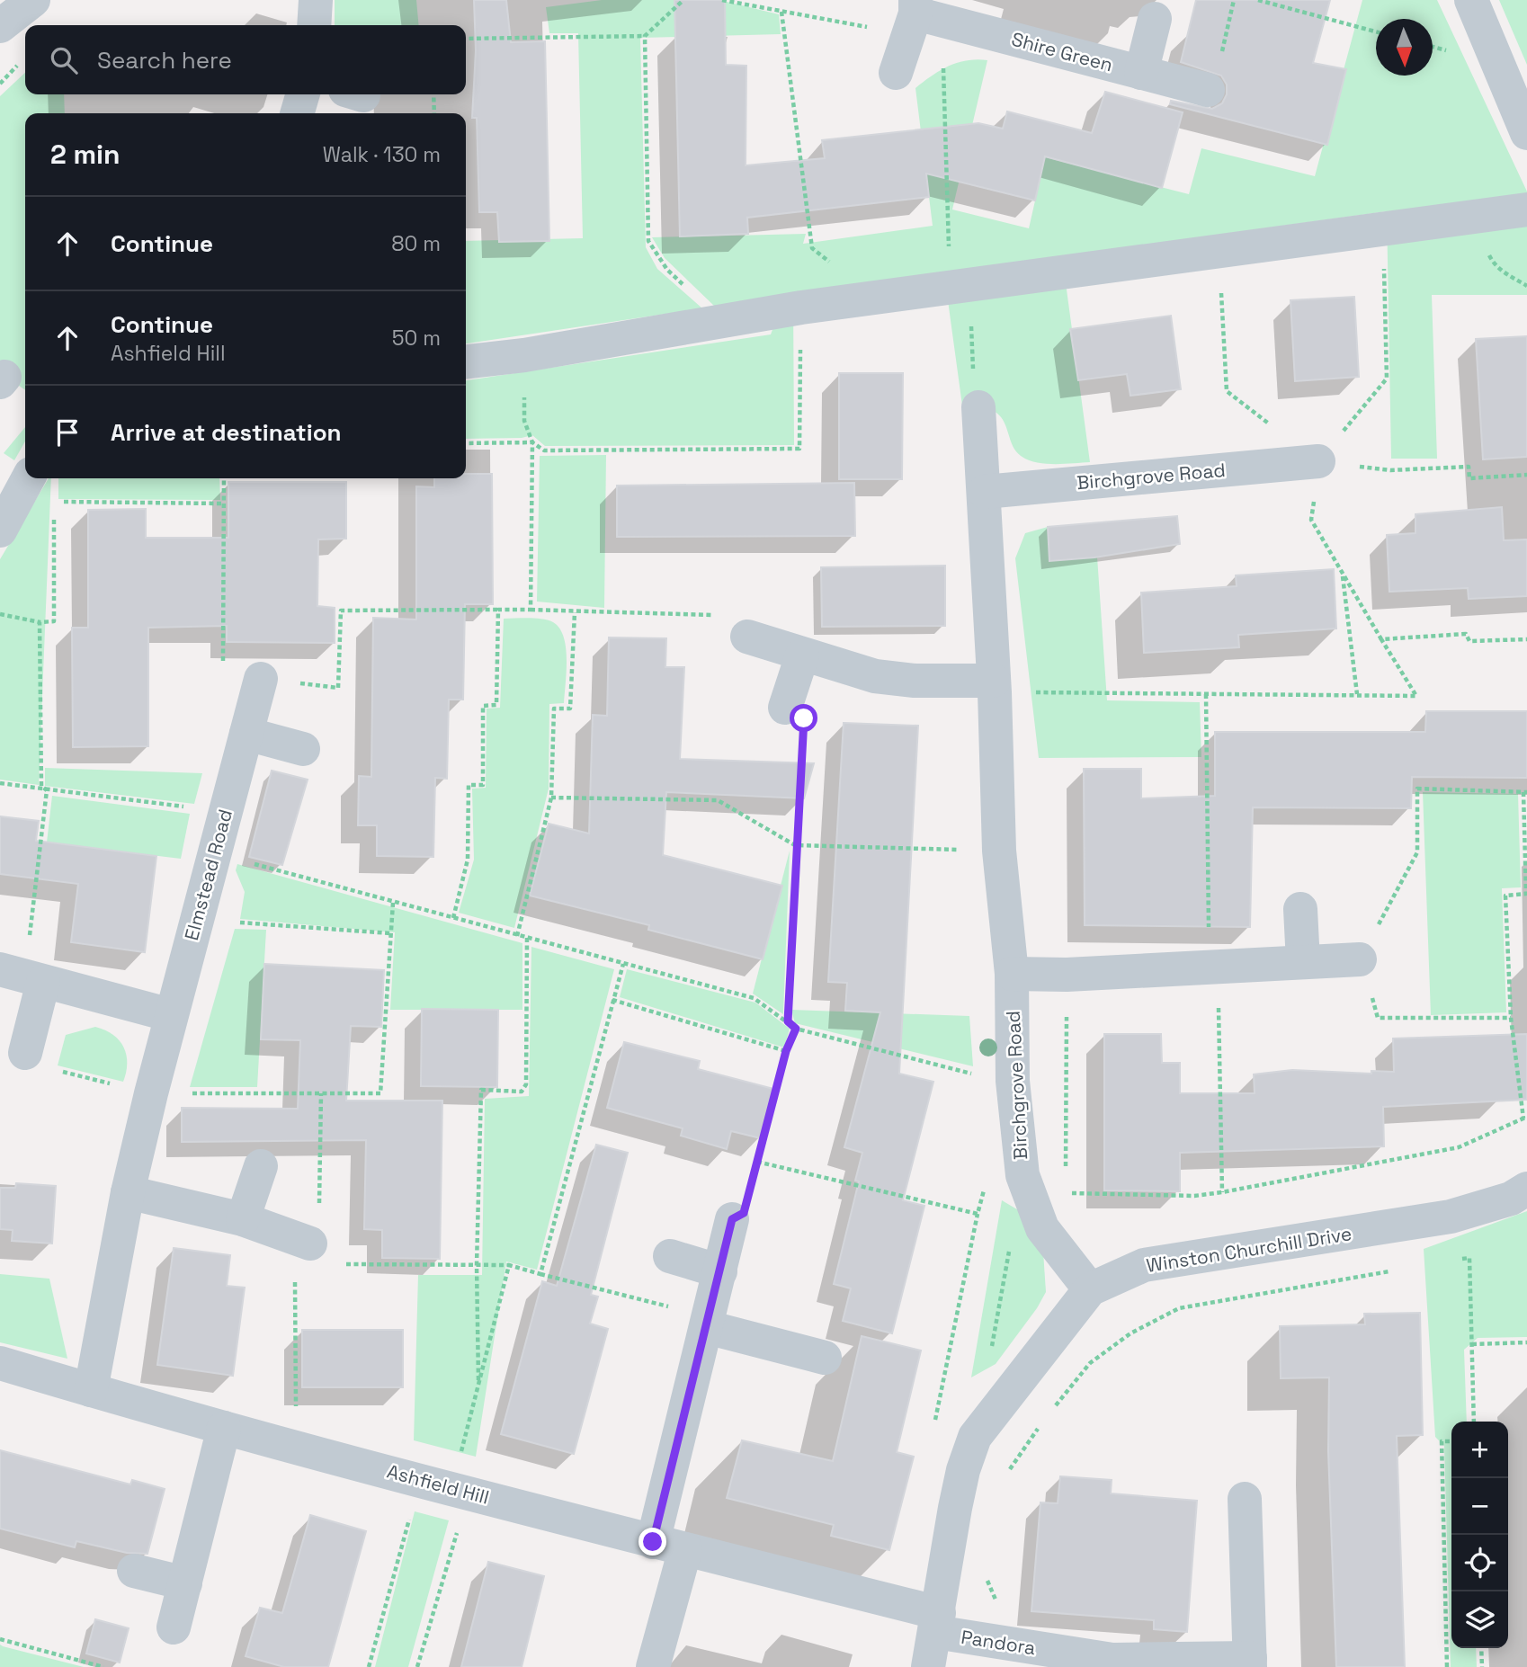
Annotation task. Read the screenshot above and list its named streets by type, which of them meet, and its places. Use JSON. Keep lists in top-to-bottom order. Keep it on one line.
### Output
{"streets":{"street":["Shire Green","Birchgrove Road","Elmstead Road","Winston Churchill Drive","Ashfield Hill","Pandora"]},"crossings":[["Birchgrove Road","Winston Churchill Drive"],["Elmstead Road","Ashfield Hill"],["Winston Churchill Drive","Ashfield Hill"],["Winston Churchill Drive","Pandora"],["Ashfield Hill","Pandora"]],"north":"bottom","page":{"search":"Search here","heading":["2 min","Walk · 130 m"],"list":[["Continue","80 m"],["Continue","Ashfield Hill","50 m"],"Arrive at destination"],"map_buttons":["+","−"]}}
